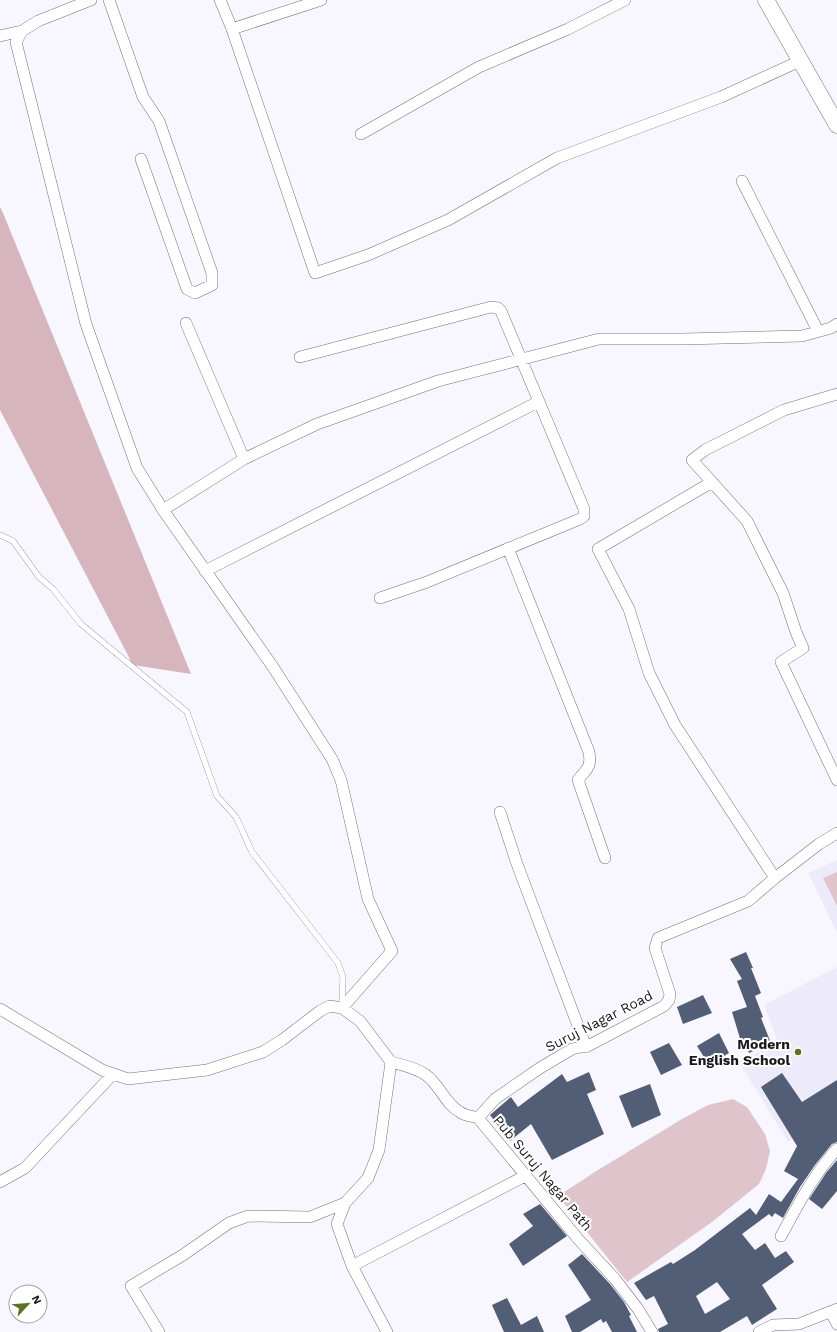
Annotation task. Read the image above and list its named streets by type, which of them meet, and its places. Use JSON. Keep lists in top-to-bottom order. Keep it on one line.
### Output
{"streets":{"street":["Suruj Nagar Road","Pub Suruj Nagar Path"]},"crossings":[["Suruj Nagar Road","Pub Suruj Nagar Path"]],"places":["Modern English School"],"north":"top right"}
